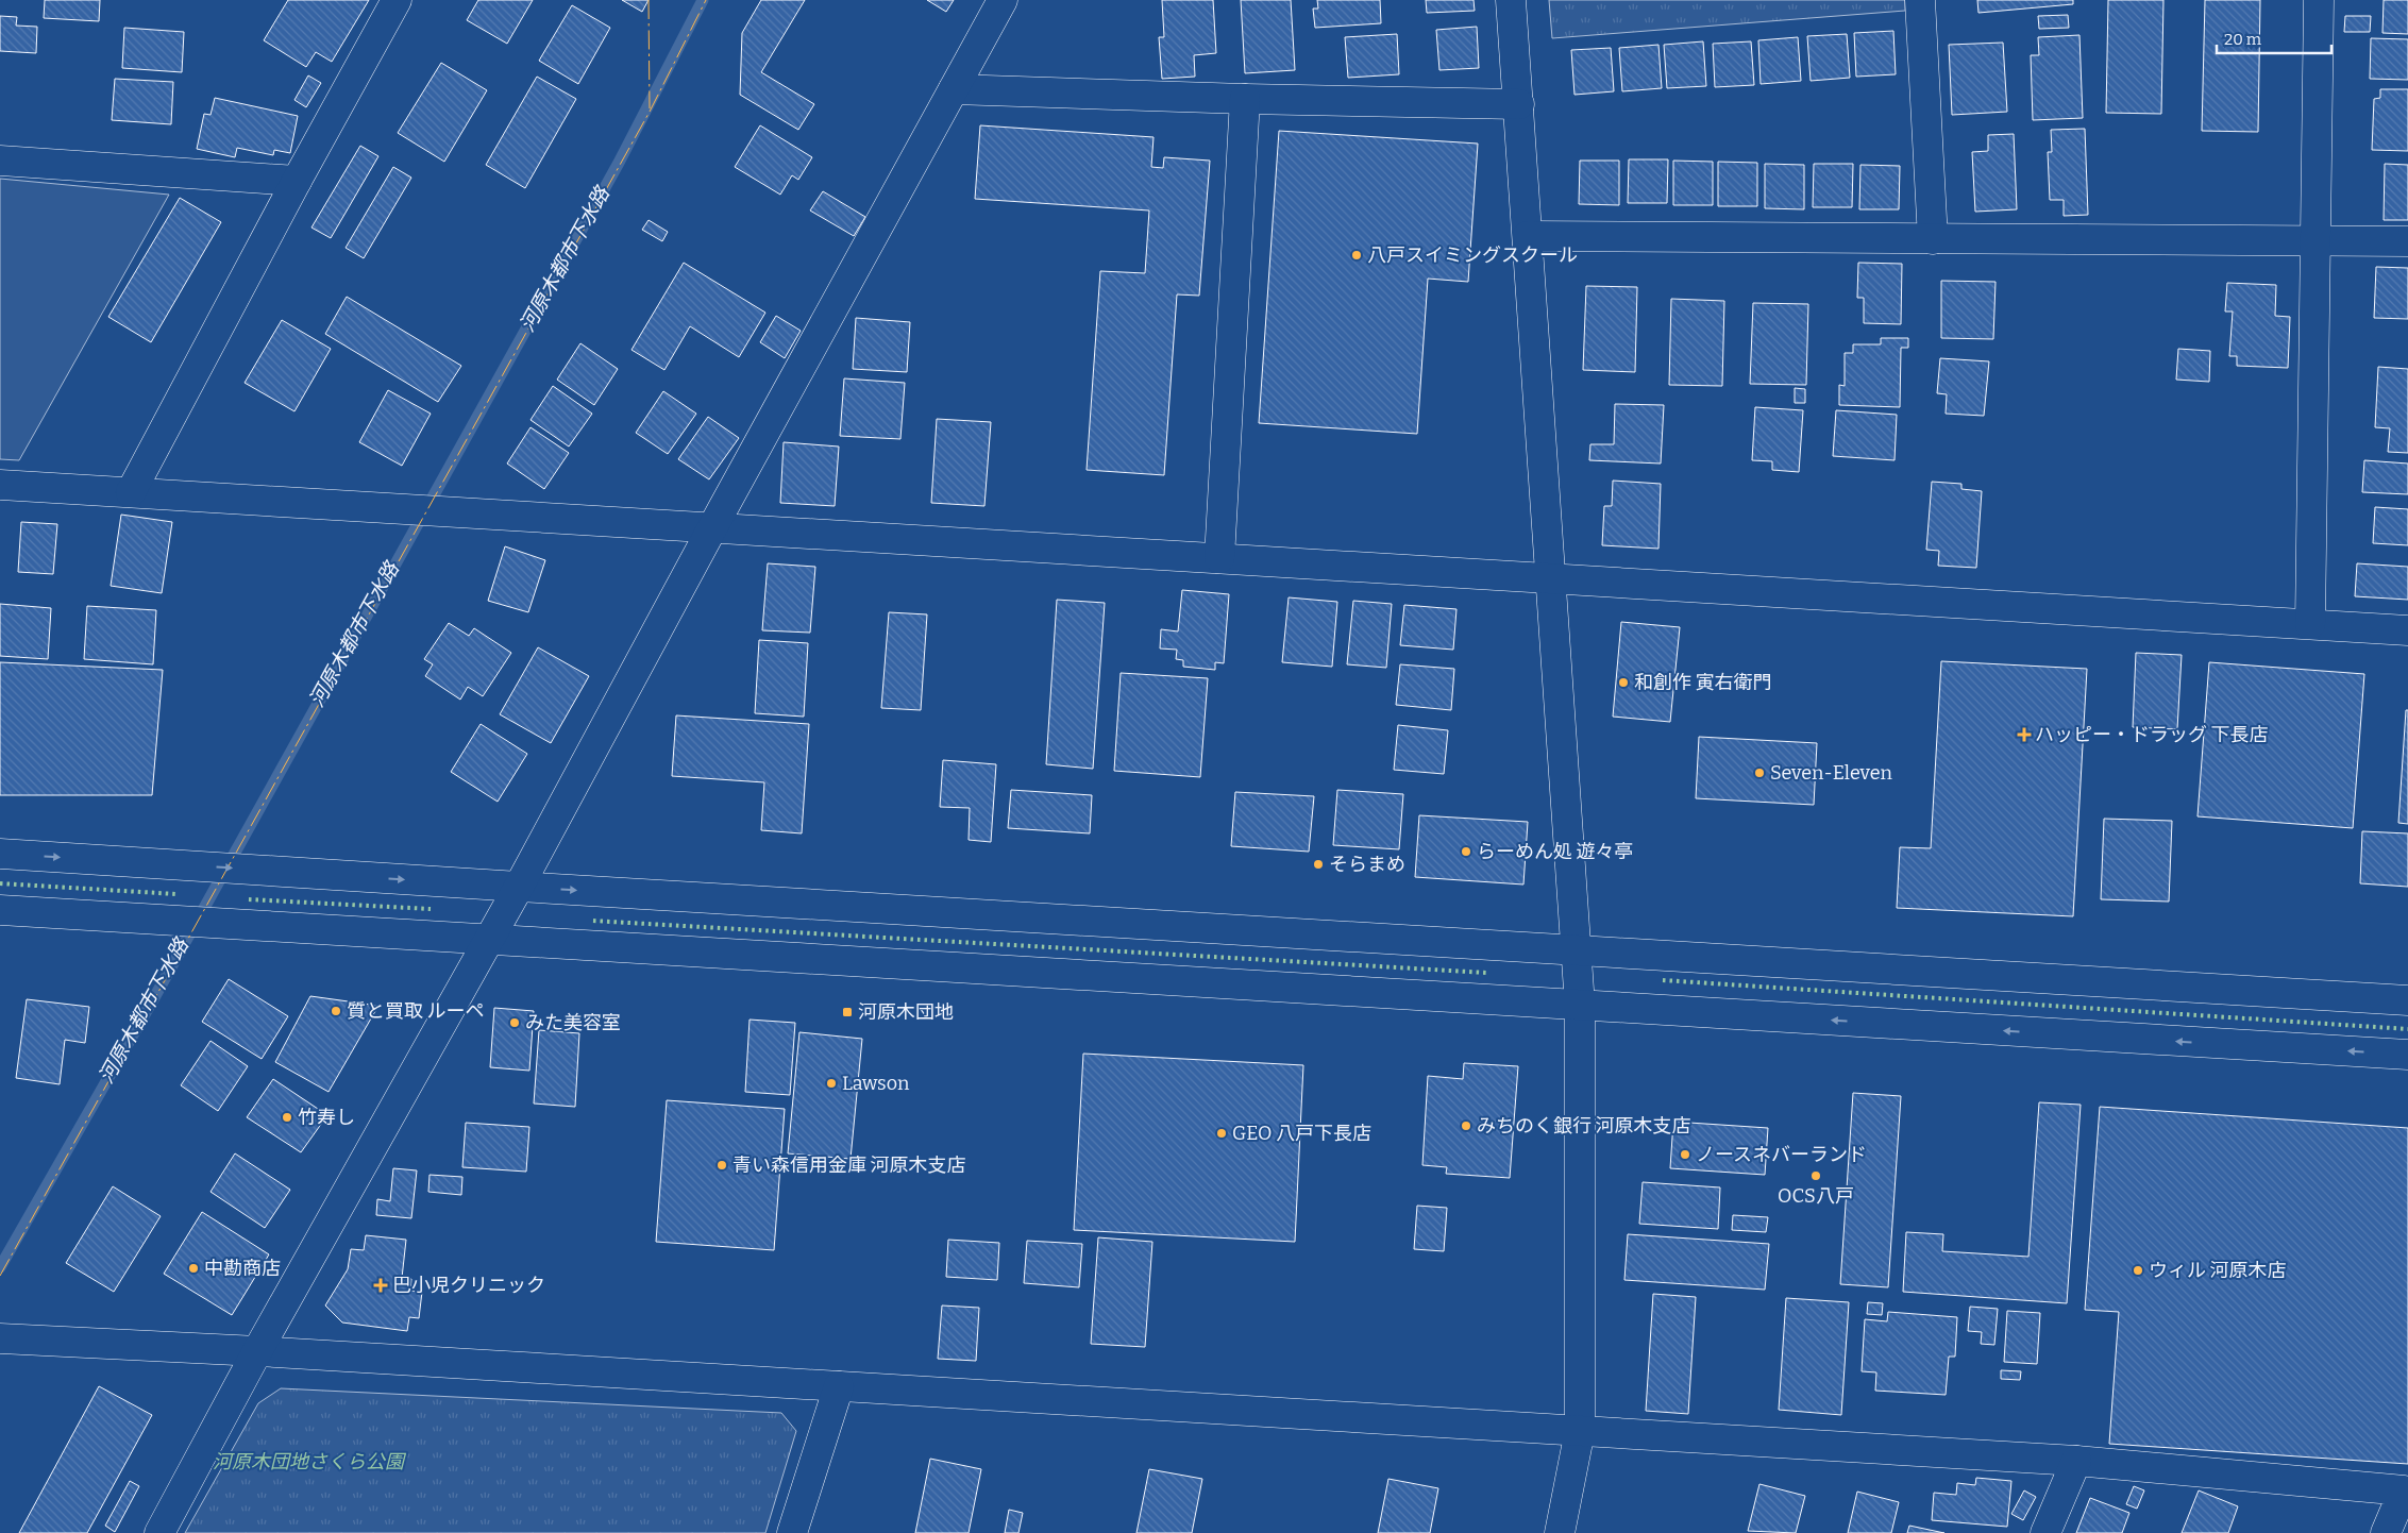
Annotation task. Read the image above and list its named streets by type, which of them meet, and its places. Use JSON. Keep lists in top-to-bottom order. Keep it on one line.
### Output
{"water":["河原木都市下水路"],"parks":["河原木団地さくら公園"],"places":{"other":["八戸スイミングスクール","和創作 寅右衛門","Seven-Eleven","らーめん処 遊々亭","そらまめ","質と買取 ルーペ","みた美容室","Lawson","竹寿し","みちのく銀行 河原木支店","GEO 八戸下長店","ノースネバーランド","青い森信用金庫 河原木支店","OCS八戸","中勘商店","ウィル 河原木店"],"health":["ハッピー・ドラッグ 下長店","巴小児クリニック"],"transit":["河原木団地"]},"scale_bar":"20 m"}
